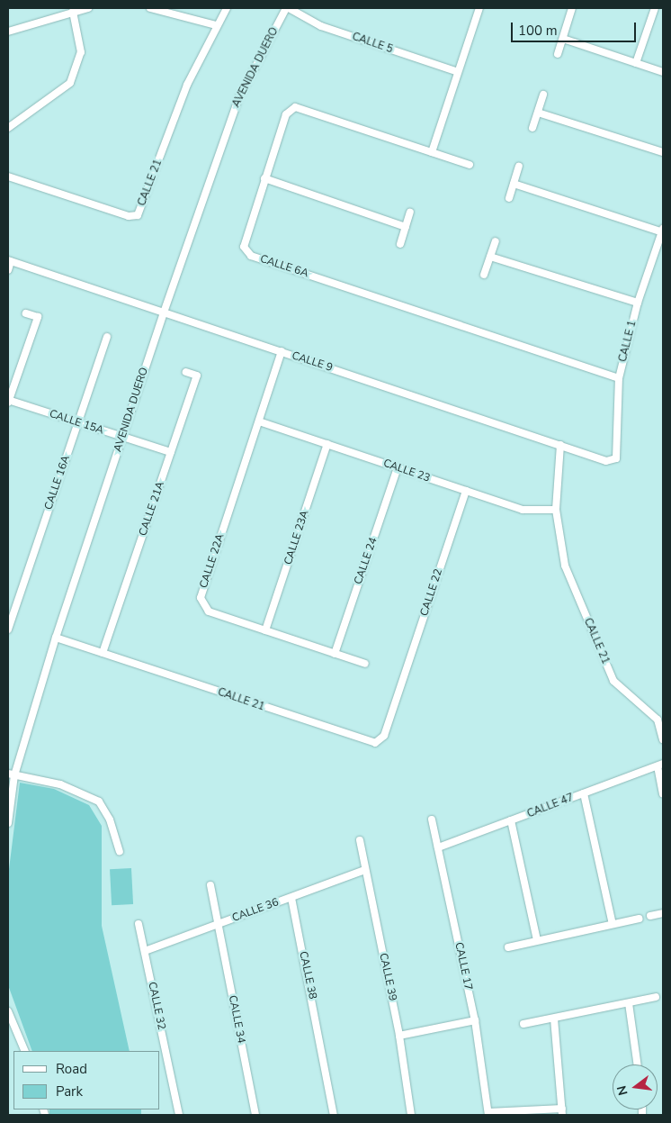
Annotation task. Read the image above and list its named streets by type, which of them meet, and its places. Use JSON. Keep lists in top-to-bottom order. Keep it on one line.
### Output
{"streets":{"street":["CALLE 5","AVENIDA DUERO","CALLE 21","CALLE 6A","CALLE 1","CALLE 9","CALLE 15A","CALLE 23","CALLE 16A","CALLE 21A","CALLE 23A","CALLE 22A","CALLE 24","CALLE 22","CALLE 47","CALLE 36","CALLE 17","CALLE 38","CALLE 39","CALLE 32","CALLE 34"]},"crossings":[["CALLE 5","AVENIDA DUERO"],["AVENIDA DUERO","CALLE 21"],["AVENIDA DUERO","CALLE 9"],["AVENIDA DUERO","CALLE 15A"],["CALLE 21","CALLE 9"],["CALLE 21","CALLE 23"],["CALLE 21","CALLE 21A"],["CALLE 21","CALLE 22"],["CALLE 6A","CALLE 1"],["CALLE 1","CALLE 9"],["CALLE 9","CALLE 22A"],["CALLE 15A","CALLE 16A"],["CALLE 15A","CALLE 21A"],["CALLE 23","CALLE 23A"],["CALLE 23","CALLE 22A"],["CALLE 23","CALLE 24"],["CALLE 23","CALLE 22"],["CALLE 23A","CALLE 22A"],["CALLE 22A","CALLE 24"],["CALLE 47","CALLE 17"],["CALLE 36","CALLE 38"],["CALLE 36","CALLE 39"],["CALLE 36","CALLE 32"],["CALLE 36","CALLE 34"]],"legend":["Road","Park"],"scale_bar":"100 m","north":"left"}
